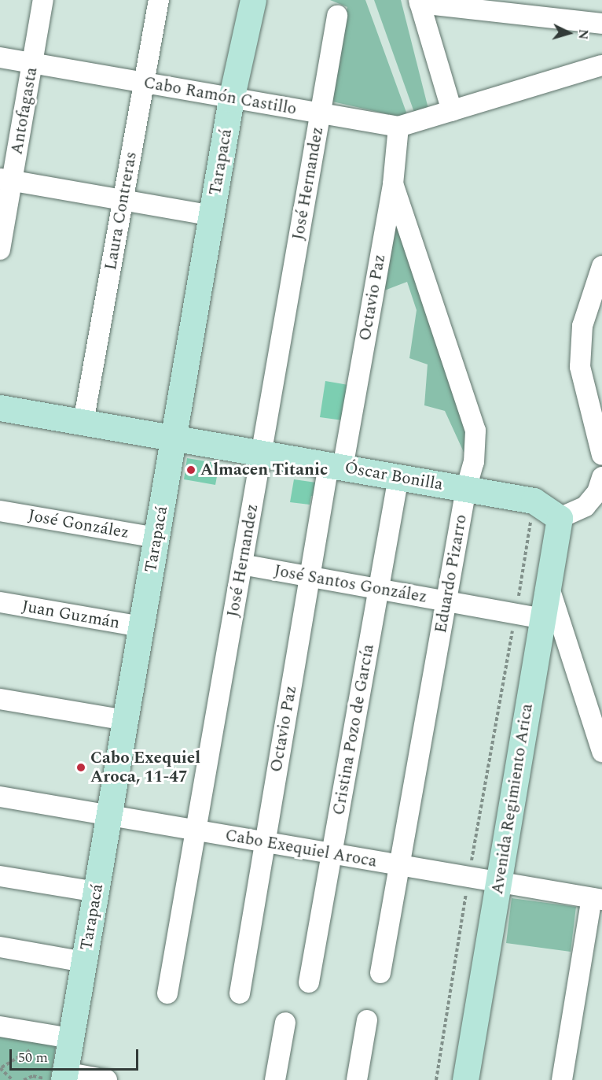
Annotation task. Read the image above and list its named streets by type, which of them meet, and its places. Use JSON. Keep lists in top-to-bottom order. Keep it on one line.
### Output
{"streets":{"street":["Cabo Ramón Castillo","Antofagasta","Tarapacá","José Hernandez","Laura Contreras","Octavio Paz","Óscar Bonilla","José González","Eduardo Pizarro","José Santos González","Juan Guzmán","Cristina Pozo de García","Avenida Regimiento Arica","Cabo Exequiel Aroca"]},"crossings":[["Cabo Ramón Castillo","Antofagasta"],["Cabo Ramón Castillo","Tarapacá"],["Cabo Ramón Castillo","José Hernandez"],["Cabo Ramón Castillo","Laura Contreras"],["Cabo Ramón Castillo","Octavio Paz"],["Tarapacá","Óscar Bonilla"],["Tarapacá","José González"],["Tarapacá","Juan Guzmán"],["Tarapacá","Cabo Exequiel Aroca"],["José Hernandez","Óscar Bonilla"],["José Hernandez","José Santos González"],["José Hernandez","Cabo Exequiel Aroca"],["Laura Contreras","Óscar Bonilla"],["Octavio Paz","Óscar Bonilla"],["Octavio Paz","Eduardo Pizarro"],["Octavio Paz","José Santos González"],["Octavio Paz","Cabo Exequiel Aroca"],["Óscar Bonilla","Eduardo Pizarro"],["Óscar Bonilla","Cristina Pozo de García"],["Óscar Bonilla","Avenida Regimiento Arica"],["Eduardo Pizarro","José Santos González"],["Eduardo Pizarro","Cabo Exequiel Aroca"],["José Santos González","Cristina Pozo de García"],["José Santos González","Avenida Regimiento Arica"],["Cristina Pozo de García","Cabo Exequiel Aroca"],["Avenida Regimiento Arica","Cabo Exequiel Aroca"]],"places":["Almacen Titanic","Cabo Exequiel Aroca, 11-47"],"scale_bar":"50 m","north":"right"}
